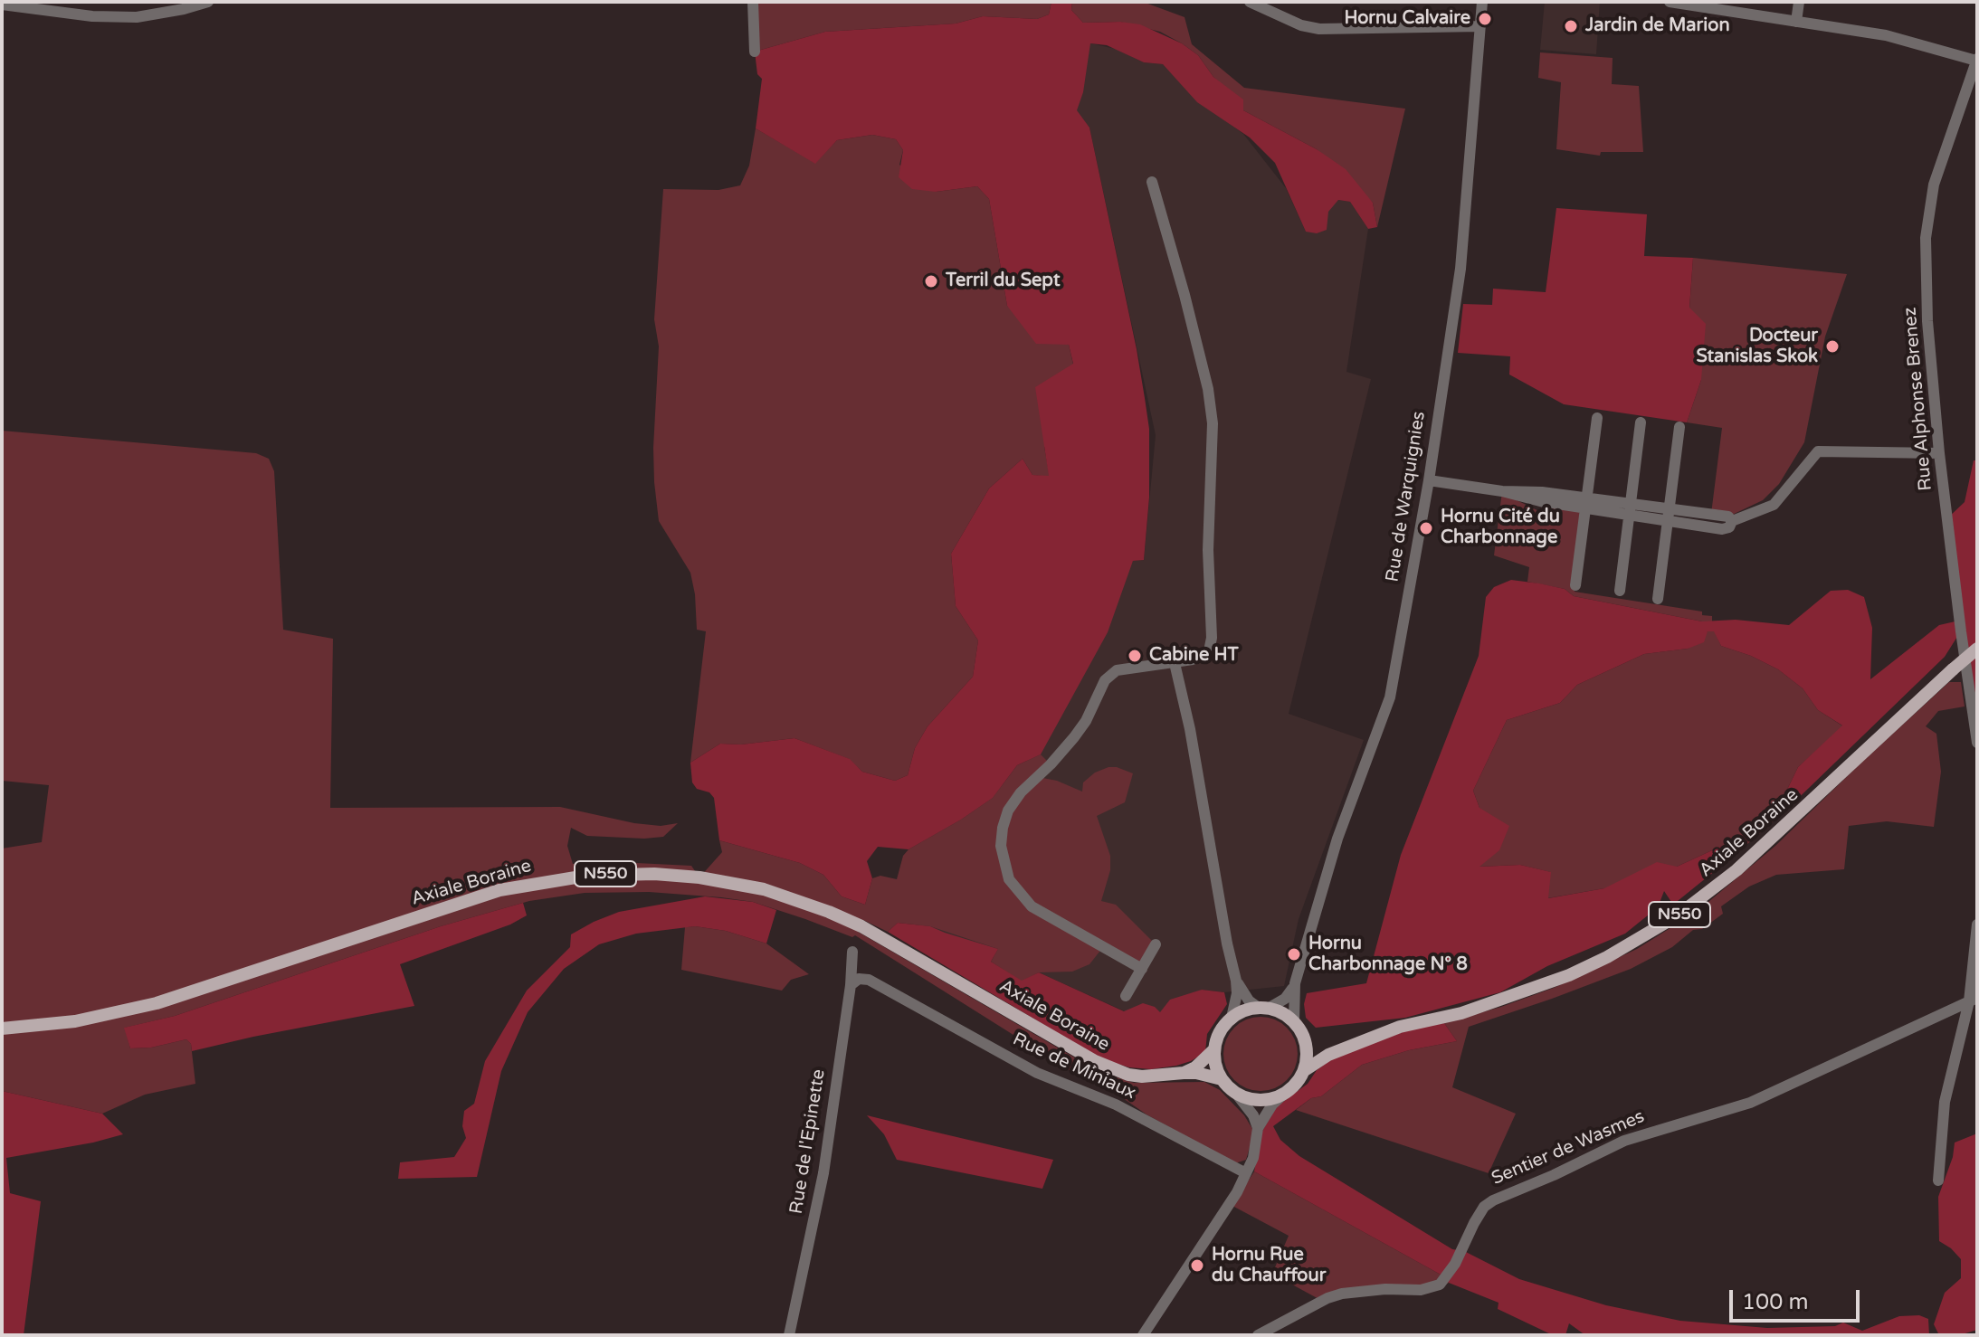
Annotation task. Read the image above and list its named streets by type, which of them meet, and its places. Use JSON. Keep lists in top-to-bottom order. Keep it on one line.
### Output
{"streets":{"main road":["Axiale Boraine","N550"],"street":["Rue Alphonse Brenez","Rue de Warquignies","Rue de Miniaux","Rue de l'Epinette","Sentier de Wasmes"]},"crossings":[["Rue de Miniaux","Rue de l'Epinette"]],"places":["Hornu Calvaire","Jardin de Marion","Terril du Sept","Docteur Stanislas Skok","Hornu Cité du Charbonnage","Cabine HT","Hornu Charbonnage N° 8","Hornu Rue du Chauffour"],"scale_bar":"100 m"}
